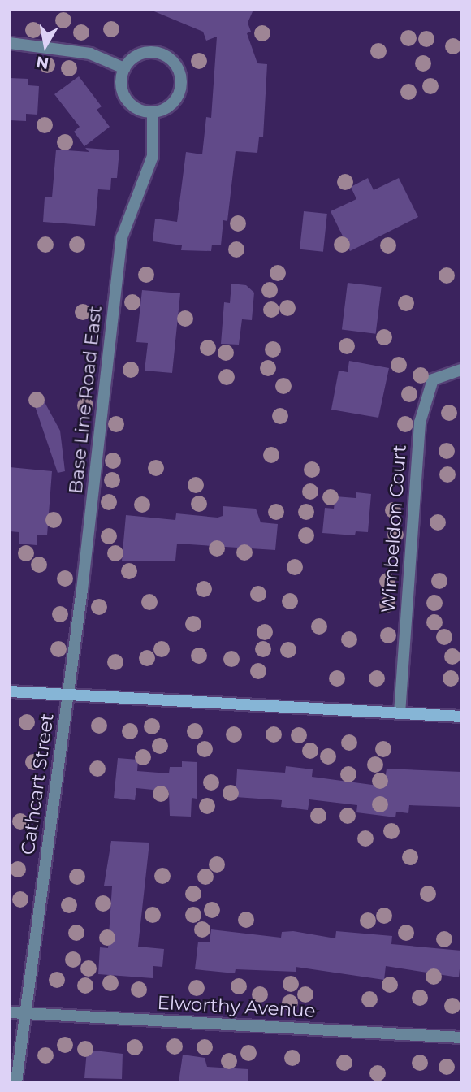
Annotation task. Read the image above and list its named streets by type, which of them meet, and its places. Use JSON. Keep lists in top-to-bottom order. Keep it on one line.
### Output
{"streets":{"street":["Base Line Road East","Wimbeldon Court","Cathcart Street","Elworthy Avenue"]},"crossings":[["Base Line Road East","Cathcart Street"],["Cathcart Street","Elworthy Avenue"]],"north":"bottom"}
